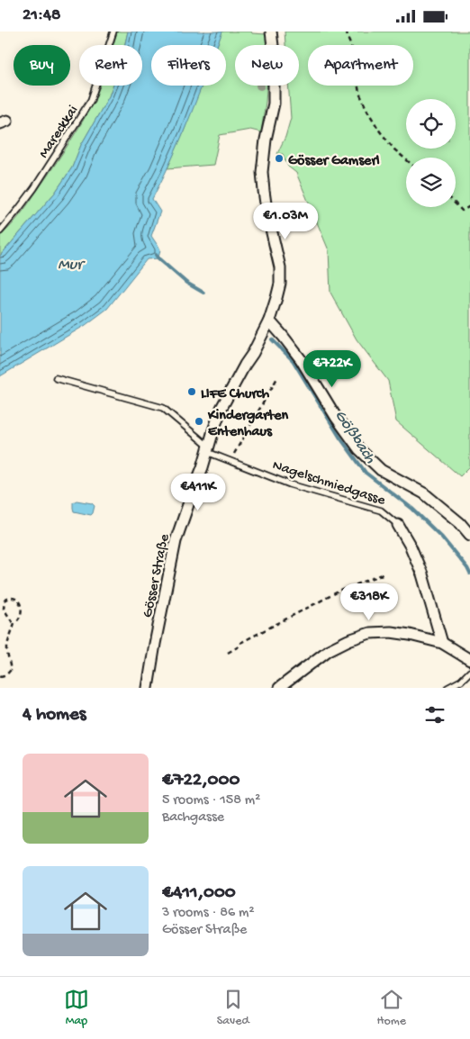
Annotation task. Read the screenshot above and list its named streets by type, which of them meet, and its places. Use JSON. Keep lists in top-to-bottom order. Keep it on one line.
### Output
{"streets":{"street":["Nagelschmiedgasse","Gösser Straße"],"lane":["Mareckkai"]},"crossings":[["Nagelschmiedgasse","Gösser Straße"]],"water":["Mur","Gößbach"],"places":["Gösser Gamserl","LIFE Church","Kindergarten Entenhaus"],"page":{"status":"21:48","chip":["Buy","Rent","Filters","New","Apartment"],"price":["€1.03M","€722K","€411K","€318K"],"heading":"4 homes","list":[{"name":"€722,000","note":"5 rooms · 158 m² · Bachgasse"},{"name":"€411,000","note":"3 rooms · 86 m² · Gösser Straße"}],"tabs":["Map","Saved","Home"]}}
